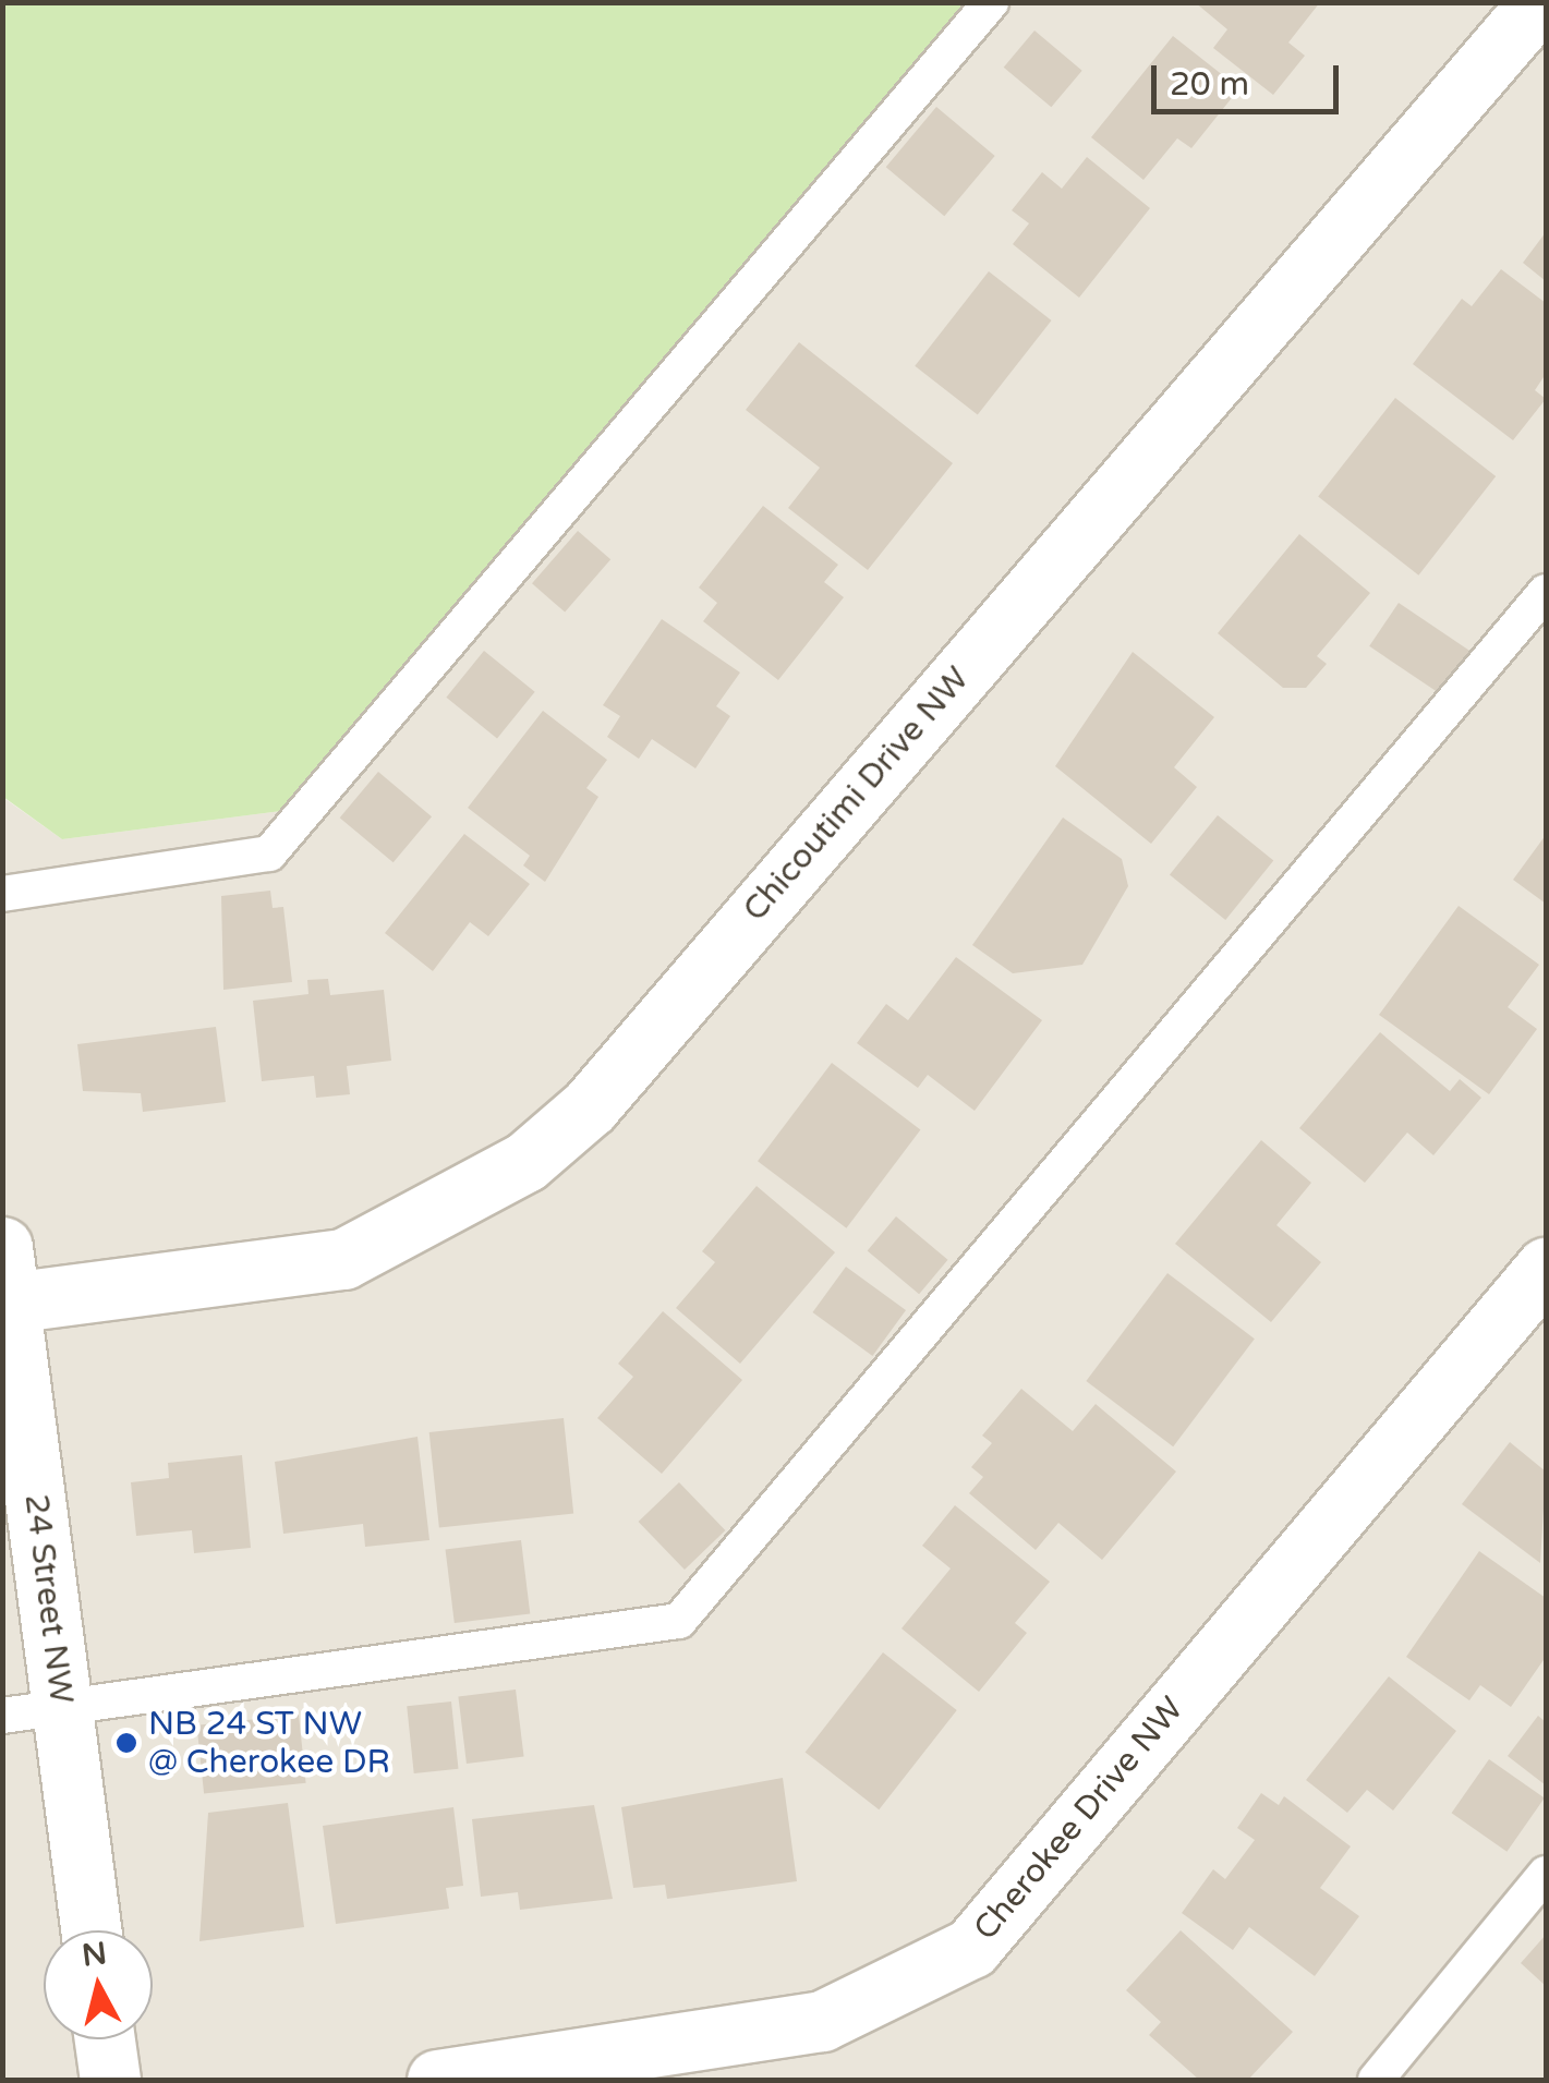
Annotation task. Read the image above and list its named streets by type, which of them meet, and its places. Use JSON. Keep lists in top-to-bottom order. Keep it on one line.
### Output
{"streets":{"street":["Chicoutimi Drive NW","24 Street NW","Cherokee Drive NW"]},"crossings":[["Chicoutimi Drive NW","24 Street NW"]],"places":["NB 24 ST NW @ Cherokee DR"],"scale_bar":"20 m","north":"top"}
